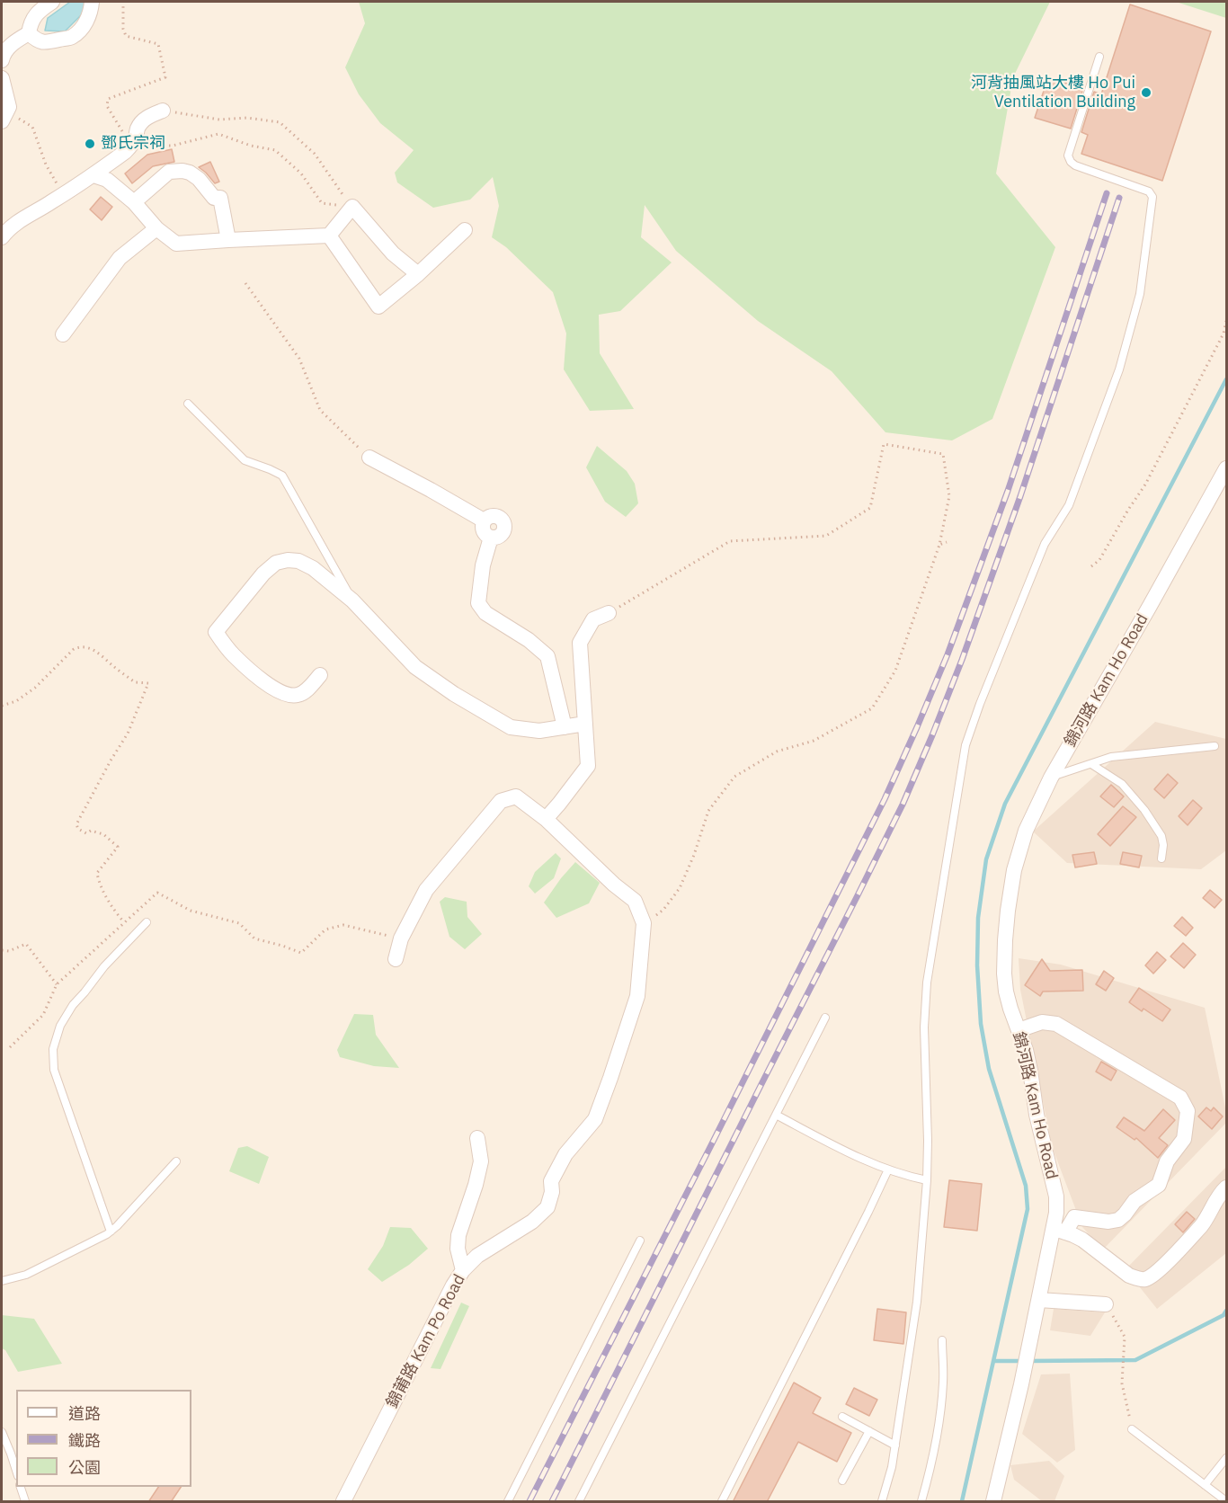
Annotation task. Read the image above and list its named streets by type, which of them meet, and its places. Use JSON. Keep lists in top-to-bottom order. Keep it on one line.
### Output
{"streets":{"street":["錦河路 Kam Ho Road","錦莆路 Kam Po Road"]},"places":["河背抽風站大樓 Ho Pui Ventilation Building","鄧氏宗祠"],"legend":["道路","鐵路","公園"]}
